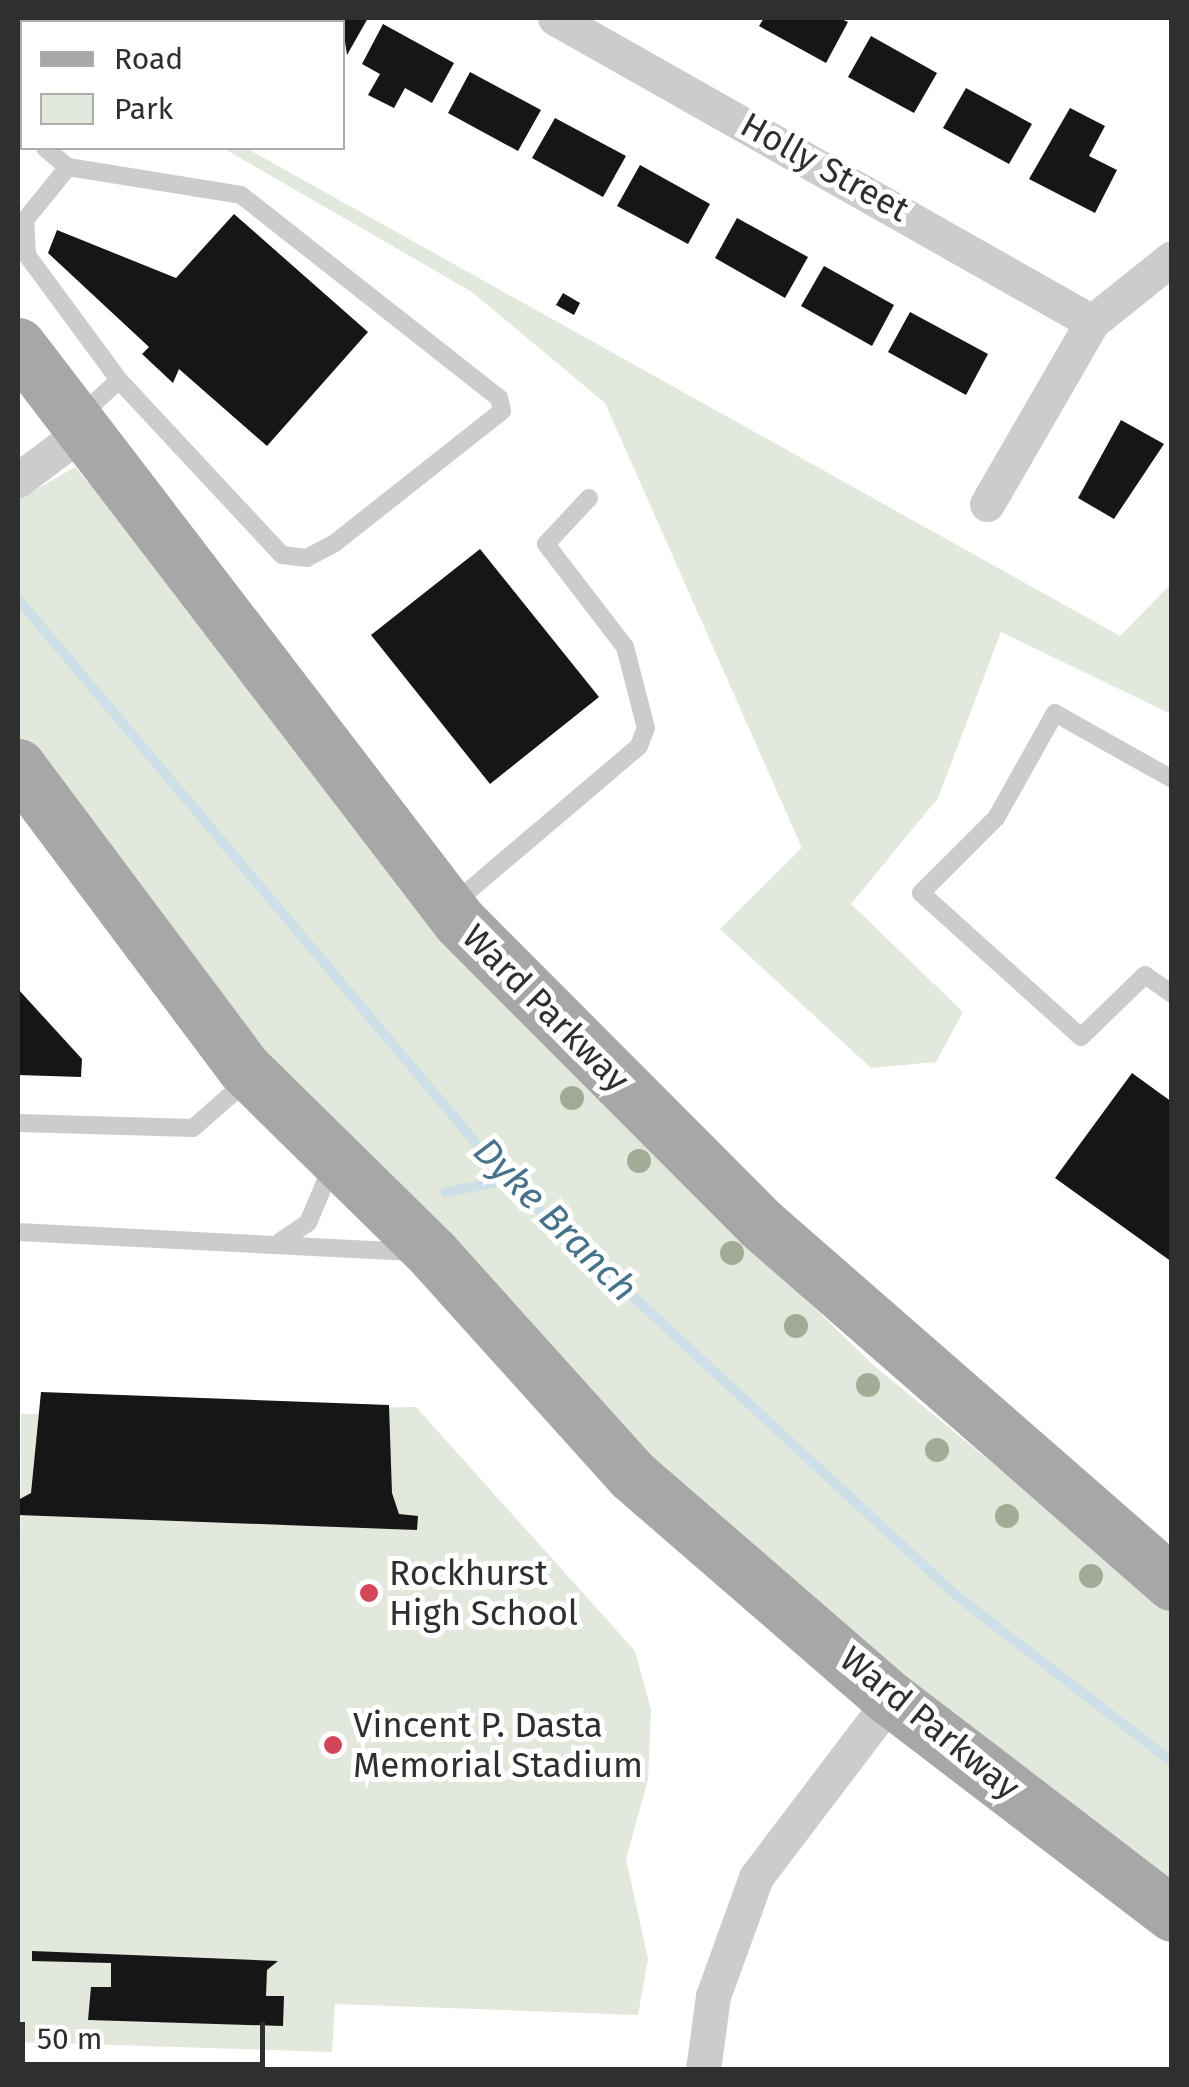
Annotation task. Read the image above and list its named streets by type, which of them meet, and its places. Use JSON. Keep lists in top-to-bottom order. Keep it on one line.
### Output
{"streets":{"main road":["Ward Parkway"],"street":["Holly Street"]},"water":["Dyke Branch"],"places":["Rockhurst High School","Vincent P. Dasta Memorial Stadium"],"legend":["Road","Park"],"scale_bar":"50 m"}
